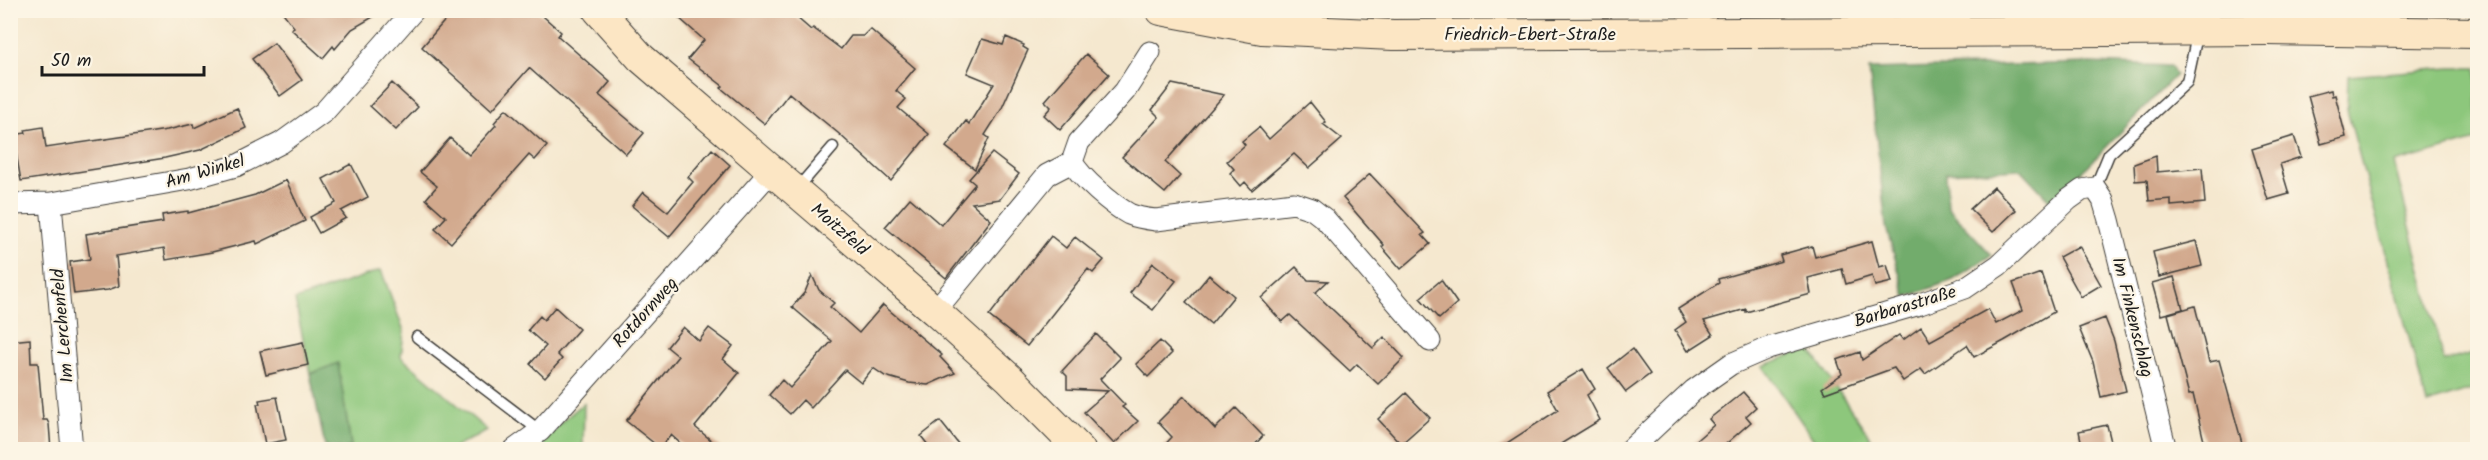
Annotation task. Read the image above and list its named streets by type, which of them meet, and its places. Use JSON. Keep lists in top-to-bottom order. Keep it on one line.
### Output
{"streets":{"main road":["Friedrich-Ebert-Straße","Moitzfeld"],"street":["Am Winkel","Barbarastraße","Rotdornweg","Im Finkenschlag","Im Lerchenfeld"]},"crossings":[["Am Winkel","Im Lerchenfeld"],["Moitzfeld","Rotdornweg"],["Barbarastraße","Im Finkenschlag"]],"scale_bar":"50 m"}
